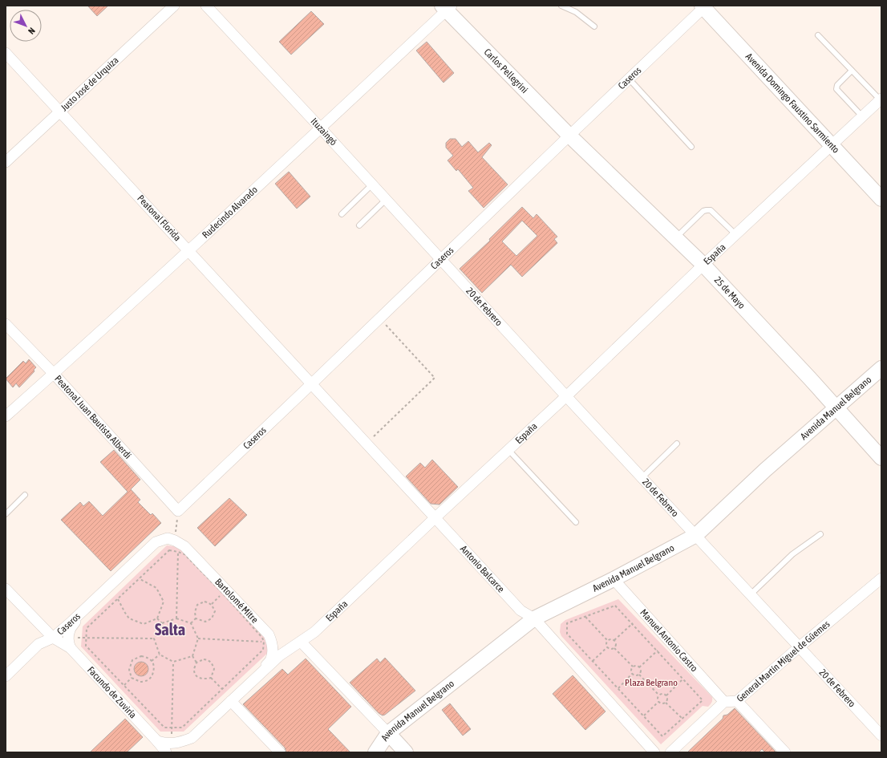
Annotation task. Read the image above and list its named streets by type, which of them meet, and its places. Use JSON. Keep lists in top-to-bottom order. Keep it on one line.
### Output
{"streets":{"main road":["Carlos Pellegrini","Avenida Domingo Faustino Sarmiento","25 de Mayo","Avenida Manuel Belgrano"],"street":["Caseros","Justo José de Urquiza","Ituzaingó","Rudecindo Alvarado","Peatonal Florida","España","20 de Febrero","Peatonal Juan Bautista Alberdi","Antonio Balcarce","Bartolomé Mitre","Manuel Antonio Castro","General Martín Miguel de Güemes","Facundo de Zuviría"]},"crossings":[["Carlos Pellegrini","Caseros"],["Carlos Pellegrini","Rudecindo Alvarado"],["Carlos Pellegrini","25 de Mayo"],["Caseros","Avenida Domingo Faustino Sarmiento"],["Caseros","Ituzaingó"],["Caseros","Peatonal Florida"],["Caseros","25 de Mayo"],["Caseros","20 de Febrero"],["Caseros","Peatonal Juan Bautista Alberdi"],["Caseros","Antonio Balcarce"],["Caseros","Bartolomé Mitre"],["Caseros","Facundo de Zuviría"],["Justo José de Urquiza","Peatonal Florida"],["Avenida Domingo Faustino Sarmiento","España"],["Ituzaingó","Rudecindo Alvarado"],["Ituzaingó","20 de Febrero"],["Rudecindo Alvarado","Peatonal Florida"],["Rudecindo Alvarado","Peatonal Juan Bautista Alberdi"],["Peatonal Florida","Antonio Balcarce"],["España","25 de Mayo"],["España","20 de Febrero"],["España","Antonio Balcarce"],["España","Facundo de Zuviría"],["25 de Mayo","Avenida Manuel Belgrano"],["20 de Febrero","Avenida Manuel Belgrano"],["20 de Febrero","General Martín Miguel de Güemes"],["Avenida Manuel Belgrano","Antonio Balcarce"],["Avenida Manuel Belgrano","Manuel Antonio Castro"],["Manuel Antonio Castro","General Martín Miguel de Güemes"]],"districts":["Salta"],"parks":["Plaza Belgrano"],"north":"bottom right"}
